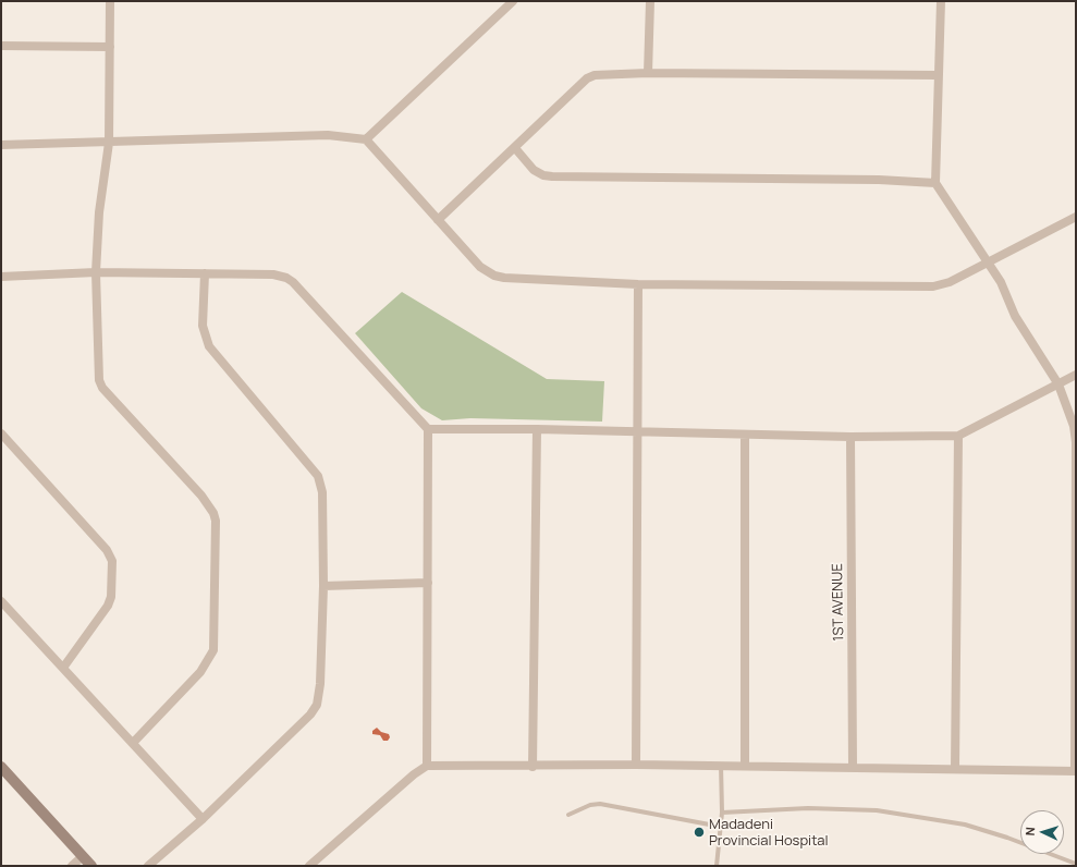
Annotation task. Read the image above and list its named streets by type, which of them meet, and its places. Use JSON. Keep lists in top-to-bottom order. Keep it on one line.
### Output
{"streets":{"street":["1ST AVENUE"]},"places":["Madadeni Provincial Hospital"],"north":"left"}
